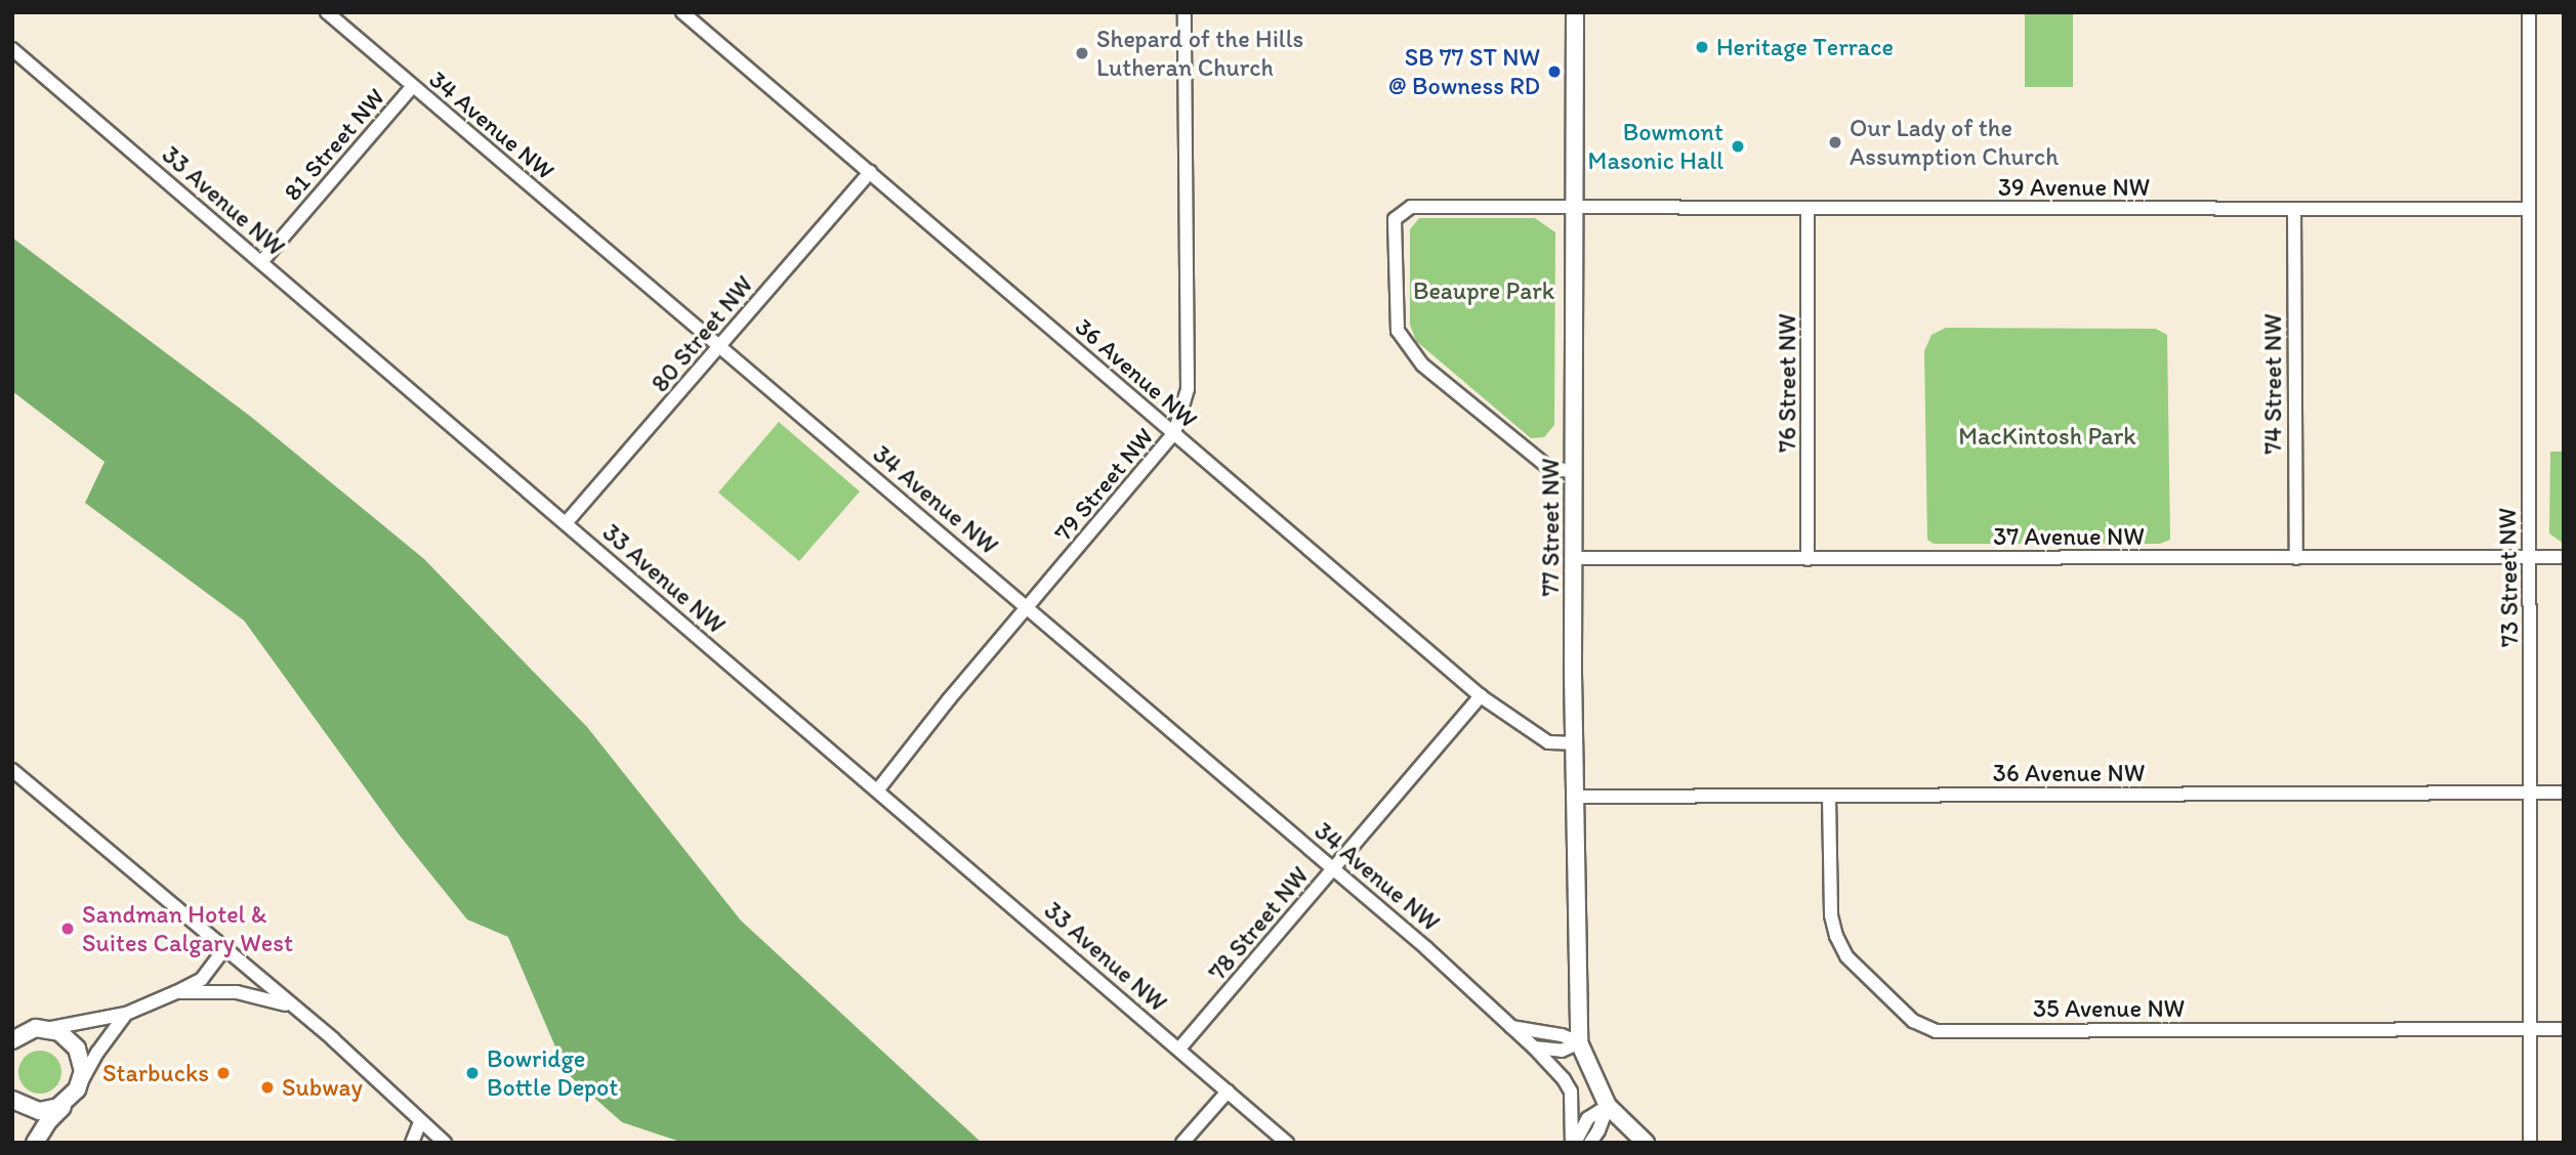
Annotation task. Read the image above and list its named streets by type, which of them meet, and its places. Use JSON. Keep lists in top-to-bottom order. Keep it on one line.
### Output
{"streets":{"street":["34 Avenue NW","81 Street NW","39 Avenue NW","33 Avenue NW","80 Street NW","36 Avenue NW","76 Street NW","74 Street NW","79 Street NW","77 Street NW","37 Avenue NW","73 Street NW","78 Street NW","35 Avenue NW"]},"crossings":[["34 Avenue NW","81 Street NW"],["34 Avenue NW","80 Street NW"],["34 Avenue NW","79 Street NW"],["34 Avenue NW","78 Street NW"],["81 Street NW","33 Avenue NW"],["39 Avenue NW","76 Street NW"],["39 Avenue NW","74 Street NW"],["39 Avenue NW","77 Street NW"],["39 Avenue NW","73 Street NW"],["33 Avenue NW","80 Street NW"],["33 Avenue NW","79 Street NW"],["33 Avenue NW","78 Street NW"],["80 Street NW","36 Avenue NW"],["36 Avenue NW","79 Street NW"],["36 Avenue NW","77 Street NW"],["36 Avenue NW","73 Street NW"],["36 Avenue NW","78 Street NW"],["36 Avenue NW","35 Avenue NW"],["76 Street NW","37 Avenue NW"],["74 Street NW","37 Avenue NW"],["77 Street NW","37 Avenue NW"],["37 Avenue NW","73 Street NW"],["73 Street NW","35 Avenue NW"]],"parks":["Beaupre Park","MacKintosh Park"],"places":["Heritage Terrace","Shepard of the Hills Lutheran Church","SB 77 ST NW @ Bowness RD","Our Lady of the Assumption Church","Bowmont Masonic Hall","Sandman Hotel & Suites Calgary West","Starbucks","Bowridge Bottle Depot","Subway"]}
